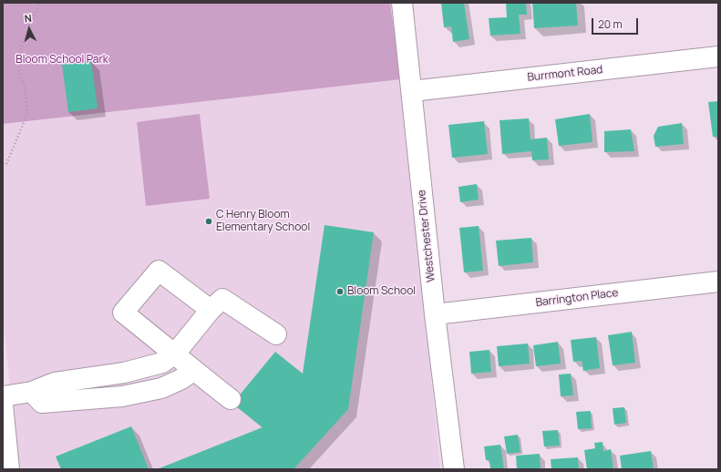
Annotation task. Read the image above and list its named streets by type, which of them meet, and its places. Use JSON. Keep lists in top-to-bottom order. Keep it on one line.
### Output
{"streets":{"street":["Burrmont Road","Westchester Drive","Barrington Place"]},"crossings":[["Burrmont Road","Westchester Drive"],["Westchester Drive","Barrington Place"]],"parks":["Bloom School Park"],"places":["C Henry Bloom Elementary School","Bloom School"],"scale_bar":"20 m","north":"top"}
